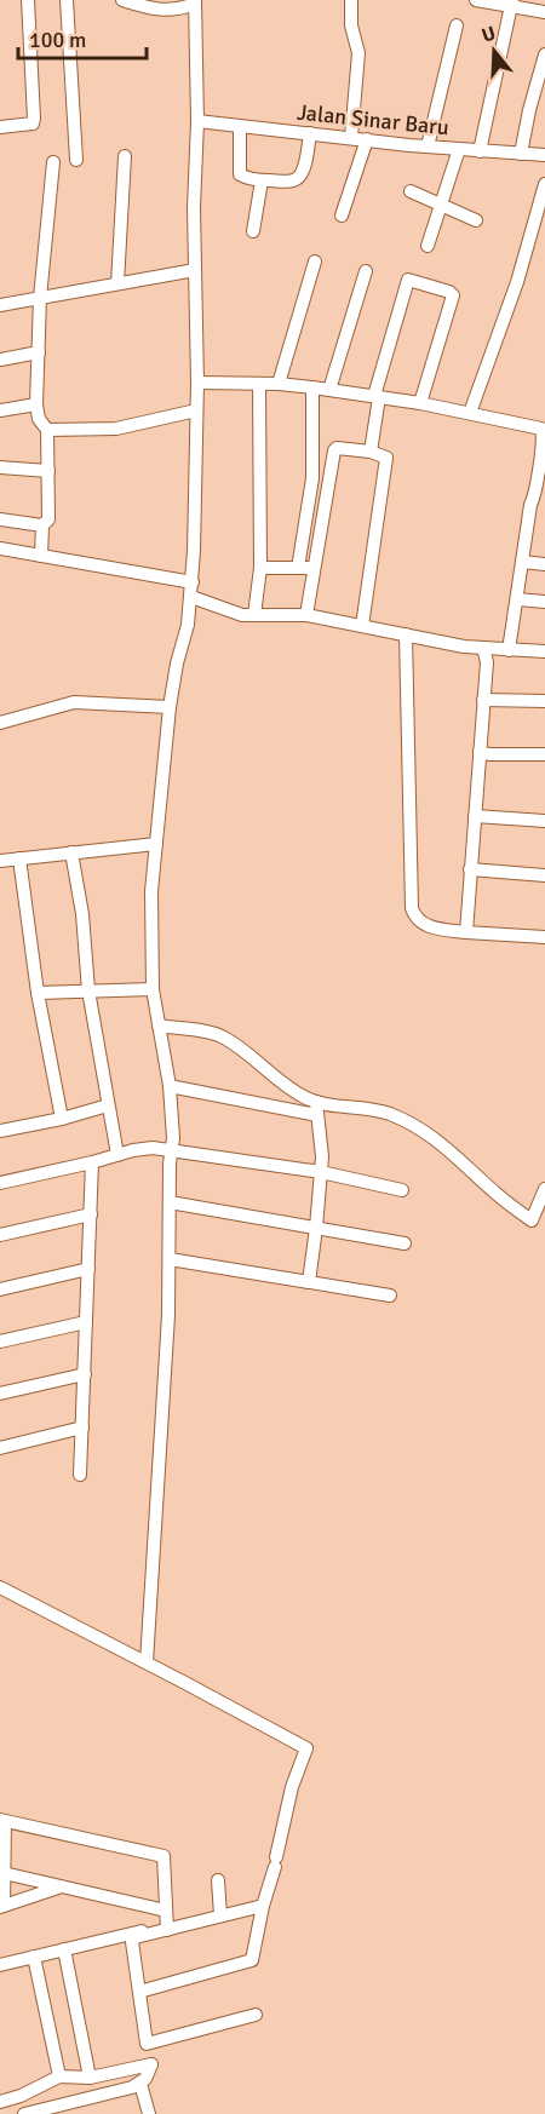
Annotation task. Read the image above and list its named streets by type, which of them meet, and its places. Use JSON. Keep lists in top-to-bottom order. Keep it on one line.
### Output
{"streets":{"street":["Jalan Sinar Baru"]},"scale_bar":"100 m","north":"top"}
